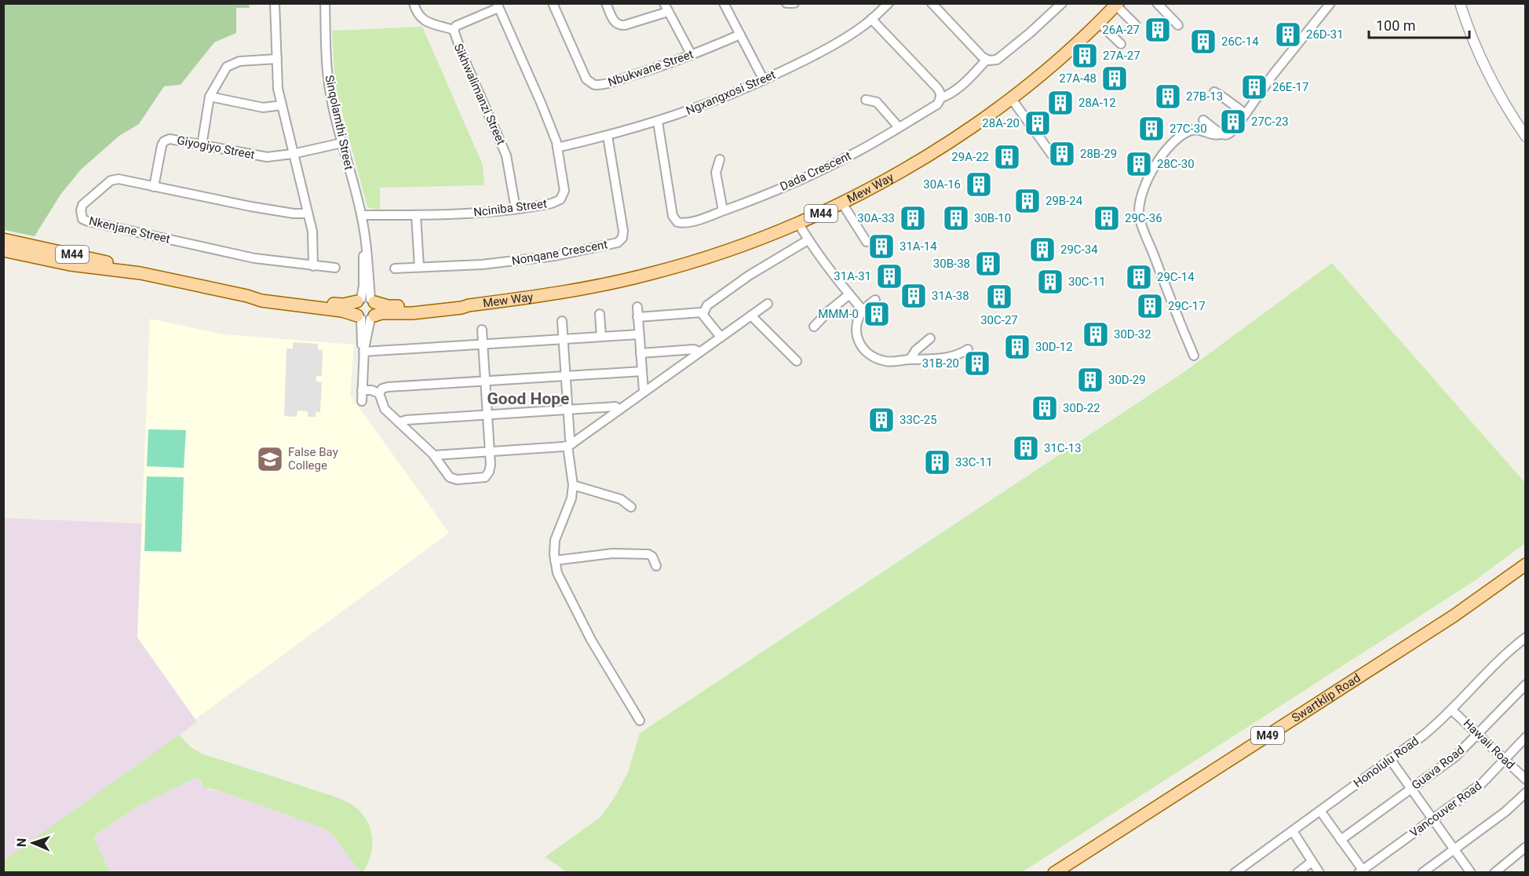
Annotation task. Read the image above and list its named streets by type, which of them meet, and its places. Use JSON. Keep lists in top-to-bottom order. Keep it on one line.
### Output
{"streets":{"main road":["Mew Way","M44","Swartklip Road","M49"],"street":["Nbukwane Street","Ngxangxosi Street","Sikhwalimanzi Street","Sinqolamthi Street","Giyogiyo Street","Dada Crescent","Nciniba Street","Nkenjane Street","Nonqane Crescent","Hawaii Road","Honolulu Road","Guava Road","Vancouver Road"]},"crossings":[["Ngxangxosi Street","Dada Crescent"],["Ngxangxosi Street","Nciniba Street"],["Ngxangxosi Street","Nonqane Crescent"],["Sikhwalimanzi Street","Nciniba Street"],["Sinqolamthi Street","Giyogiyo Street"],["Sinqolamthi Street","Mew Way"],["Sinqolamthi Street","Nciniba Street"],["Giyogiyo Street","Nkenjane Street"],["Hawaii Road","Honolulu Road"],["Hawaii Road","Guava Road"],["Hawaii Road","Vancouver Road"]],"districts":["Good Hope"],"places":{"building":["26A-27","26D-31","26C-14","27A-27","27A-48","26E-17","27B-13","28A-12","27C-23","28A-20","27C-30","28B-29","29A-22","28C-30","30A-16","29B-24","30A-33","30B-10","29C-36","31A-14","29C-34","30B-38","31A-31","29C-14","30C-11","31A-38","30C-27","29C-17","MMM-0","30D-32","30D-12","31B-20","30D-29","30D-22","33C-25","31C-13","33C-11"],"school or university":["False Bay College"]},"scale_bar":"100 m","north":"left"}
